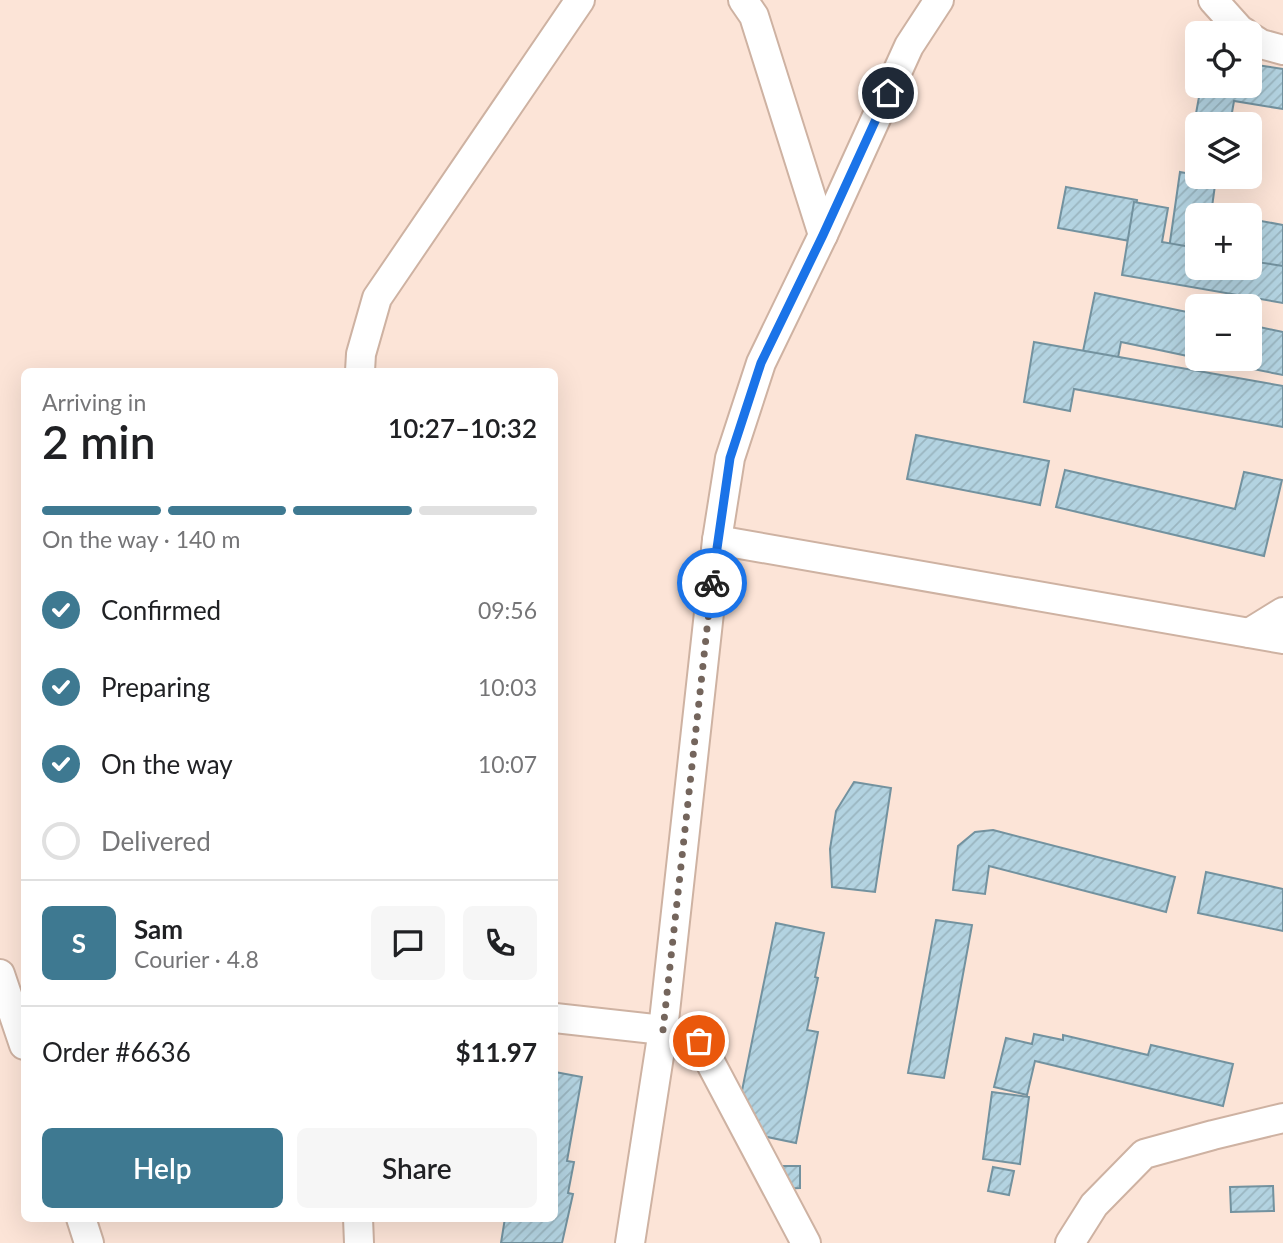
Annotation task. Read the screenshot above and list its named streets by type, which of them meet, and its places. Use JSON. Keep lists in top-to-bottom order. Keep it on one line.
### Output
{"page":{"map_buttons":["+","−"],"heading":["2 min","Arriving in","10:27–10:32"],"panel":["Sam","Courier · 4.8","Order #6636","$11.97"],"bar":"On the way · 140 m","list":[["Confirmed","09:56"],["Preparing","10:03"],["On the way","10:07"],"Delivered"],"round":"S","buttons":["Help","Share"]}}
